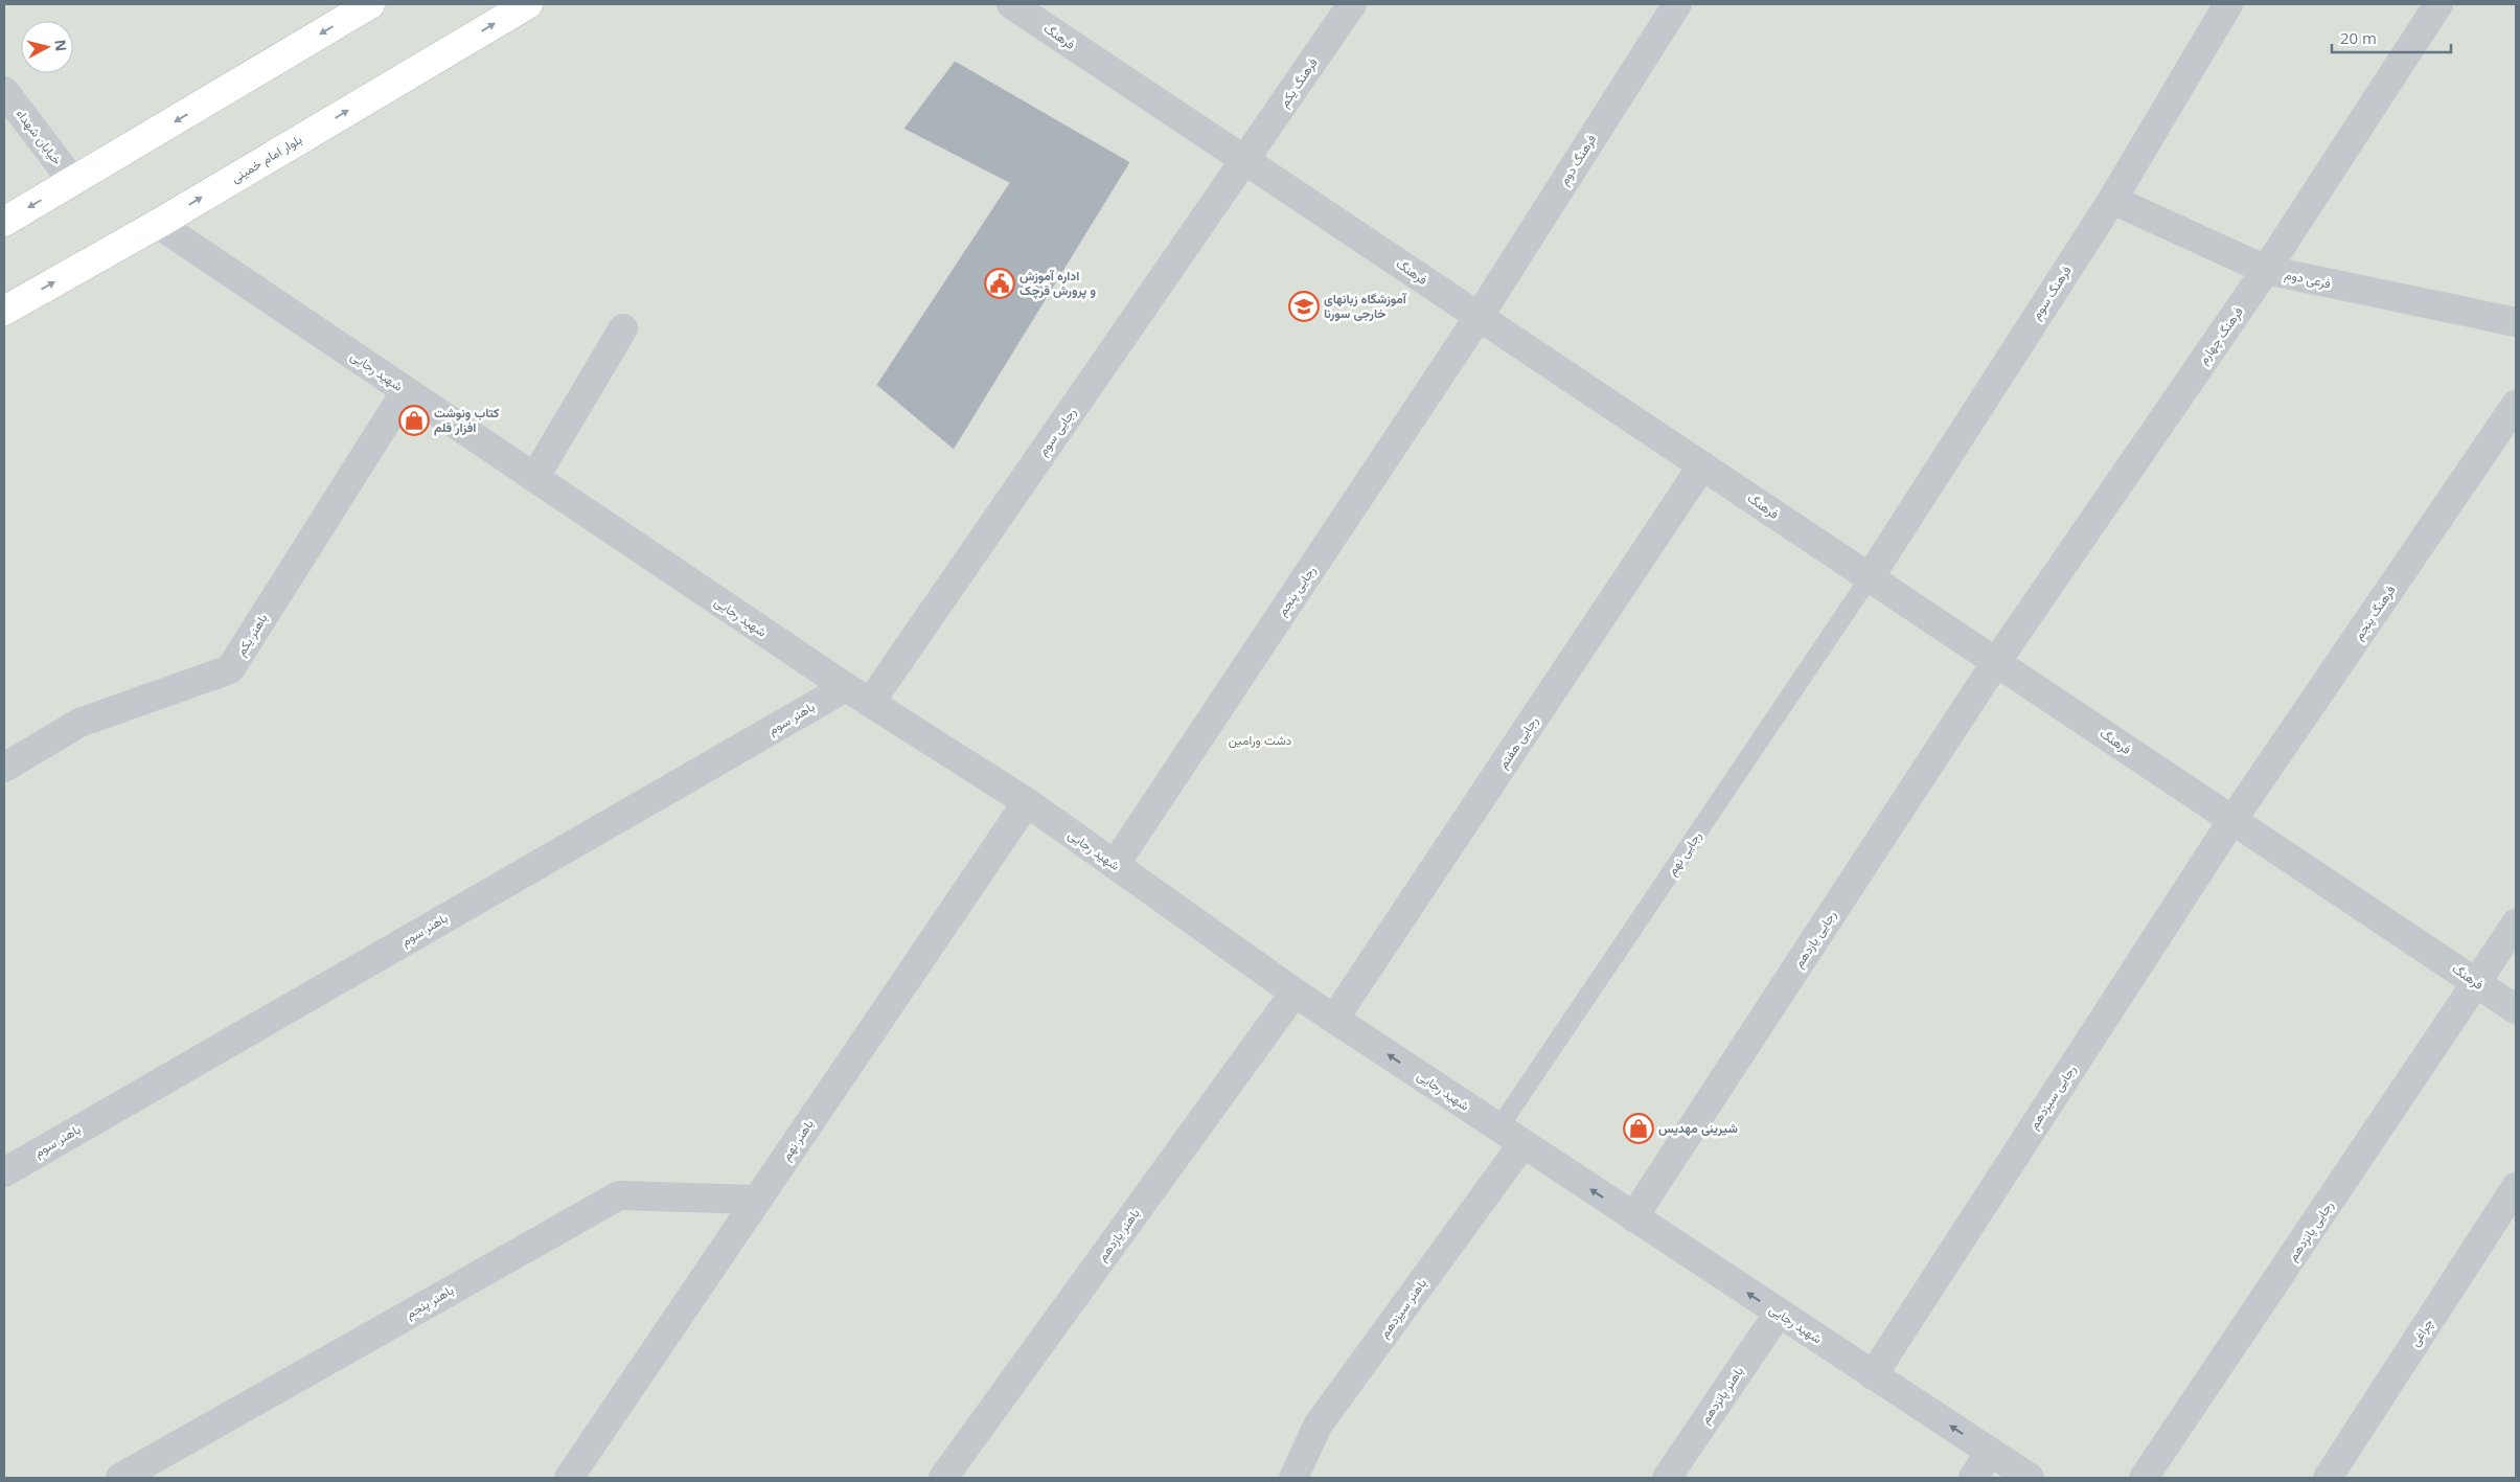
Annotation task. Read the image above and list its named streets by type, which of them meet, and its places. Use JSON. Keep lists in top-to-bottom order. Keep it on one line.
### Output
{"streets":{"main road":["بلوار امام خمینی"],"street":["فرهنگ","فرهنگ یکم","خیابان شهداء","فرهنگ دوم","فرعی دوم","فرهنگ سوم","فرهنگ چهارم","شهید رجایی","رجایی سوم","رجایی پنجم","فرهنگ پنجم","باهنر یکم","باهنر سوم","رجایی هفتم","رجایی یازدهم","رجایی سیزدهم","باهنر نهم","رجایی پانزدهم","باهنر یازدهم","باهنر پنجم","باهنر سیزدهم","چراغی","باهنر پانزدهم"],"lane":["رجایی نهم"]},"crossings":[["فرهنگ","فرهنگ یکم"],["فرهنگ","فرهنگ دوم"],["فرهنگ","فرهنگ سوم"],["فرهنگ","فرهنگ چهارم"],["فرهنگ","رجایی سوم"],["فرهنگ","رجایی پنجم"],["فرهنگ","فرهنگ پنجم"],["فرهنگ","رجایی هفتم"],["فرهنگ","رجایی نهم"],["فرهنگ","رجایی یازدهم"],["فرهنگ","رجایی سیزدهم"],["فرهنگ","رجایی پانزدهم"],["فرهنگ یکم","رجایی سوم"],["بلوار امام خمینی","شهید رجایی"],["فرهنگ دوم","رجایی پنجم"],["فرعی دوم","فرهنگ سوم"],["فرعی دوم","فرهنگ چهارم"],["فرهنگ سوم","رجایی نهم"],["فرهنگ چهارم","رجایی یازدهم"],["شهید رجایی","رجایی سوم"],["شهید رجایی","رجایی پنجم"],["شهید رجایی","باهنر یکم"],["شهید رجایی","باهنر سوم"],["شهید رجایی","رجایی هفتم"],["شهید رجایی","رجایی نهم"],["شهید رجایی","رجایی یازدهم"],["شهید رجایی","رجایی سیزدهم"],["شهید رجایی","باهنر نهم"],["شهید رجایی","باهنر یازدهم"],["شهید رجایی","باهنر سیزدهم"],["شهید رجایی","باهنر پانزدهم"],["فرهنگ پنجم","رجایی سیزدهم"],["باهنر نهم","باهنر پنجم"]],"parks":["دشت ورامین"],"places":{"public building":["اداره آموزش و پرورش قرچک"],"school or university":["آموزشگاه زبانهای خارجی سورنا"],"shop":["کتاب ونوشت افزار قلم","شیرینی مهدیس"]},"scale_bar":"20 m","north":"right"}
